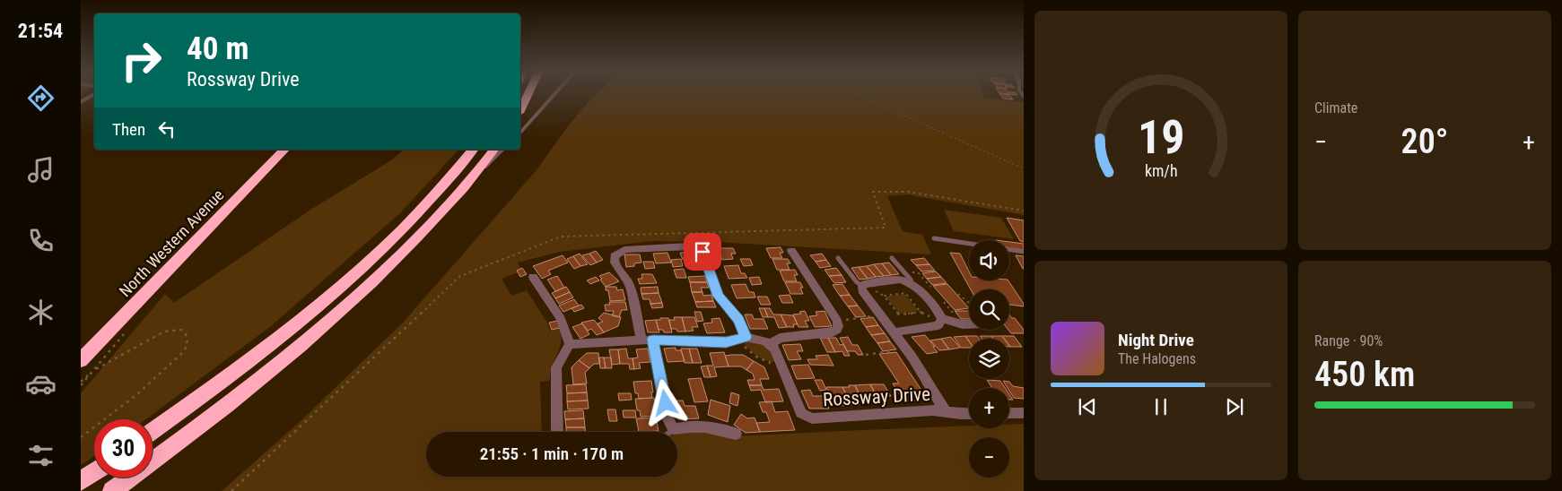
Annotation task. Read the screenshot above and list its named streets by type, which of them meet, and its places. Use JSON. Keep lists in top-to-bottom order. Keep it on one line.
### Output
{"streets":{"highway":["North Western Avenue"],"street":["Rossway Drive"]},"page":{"tabs":"21:54","tile":["Climate",["Range · 90%","450 km"]],"turn":["40 m","Rossway Drive"],"then":"Then","heat":["−","20°","+"],"map_buttons":["+","−"],"song":["Night Drive","The Halogens"],"limit":"30","trip":"21:55 · 1 min · 170 m","gauge":["19","km/h"]}}
